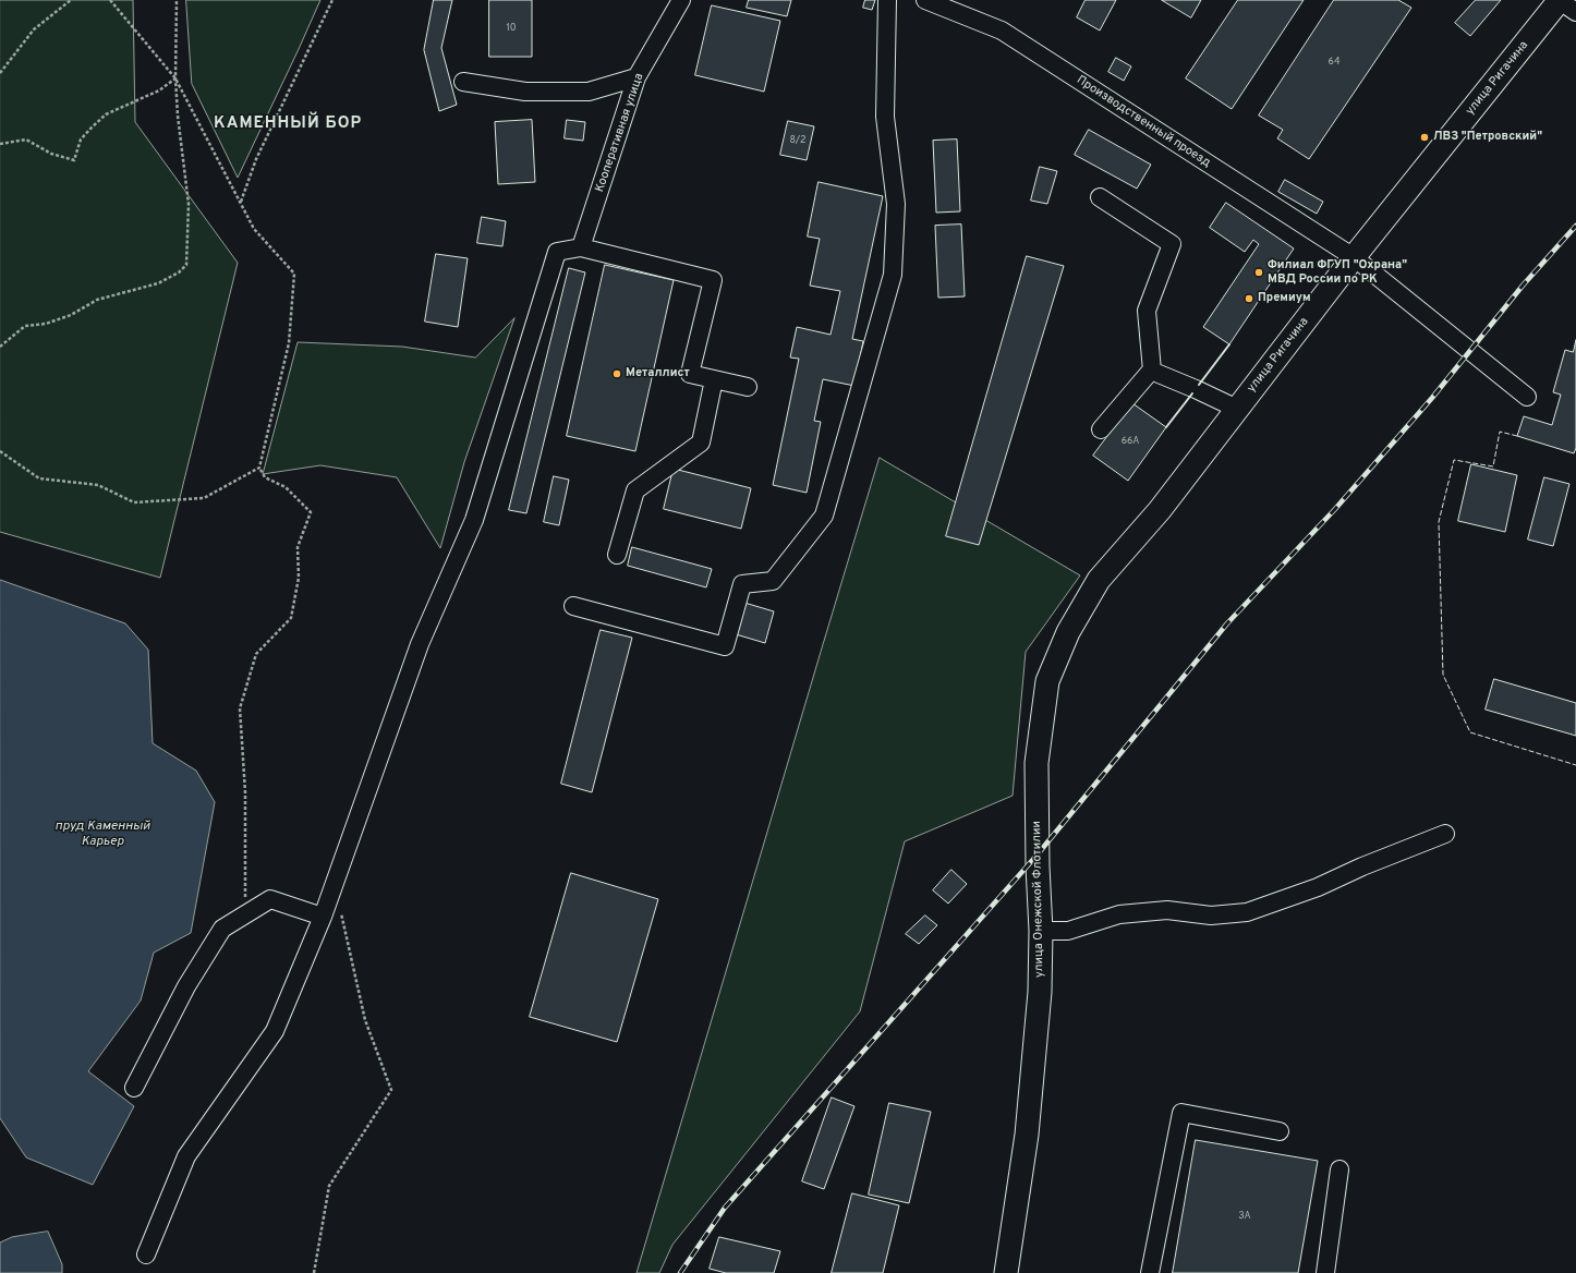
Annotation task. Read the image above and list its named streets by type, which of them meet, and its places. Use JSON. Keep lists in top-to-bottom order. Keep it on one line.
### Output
{"streets":{"main road":["улица Ригачина","улица Онежской Флотилии"],"street":["Производственный проезд","Кооперативная улица"]},"crossings":[["улица Ригачина","Производственный проезд"],["улица Ригачина","улица Онежской Флотилии"]],"districts":["КАМЕННЫЙ БОР"],"water":["пруд Каменный Карьер"],"places":["ЛВЗ \"Петровский\"","Филиал ФГУП \"Охрана\" МВД России по РК","Премиум","Металлист"],"house_numbers":["10","64","8/2","66А","3А"]}
